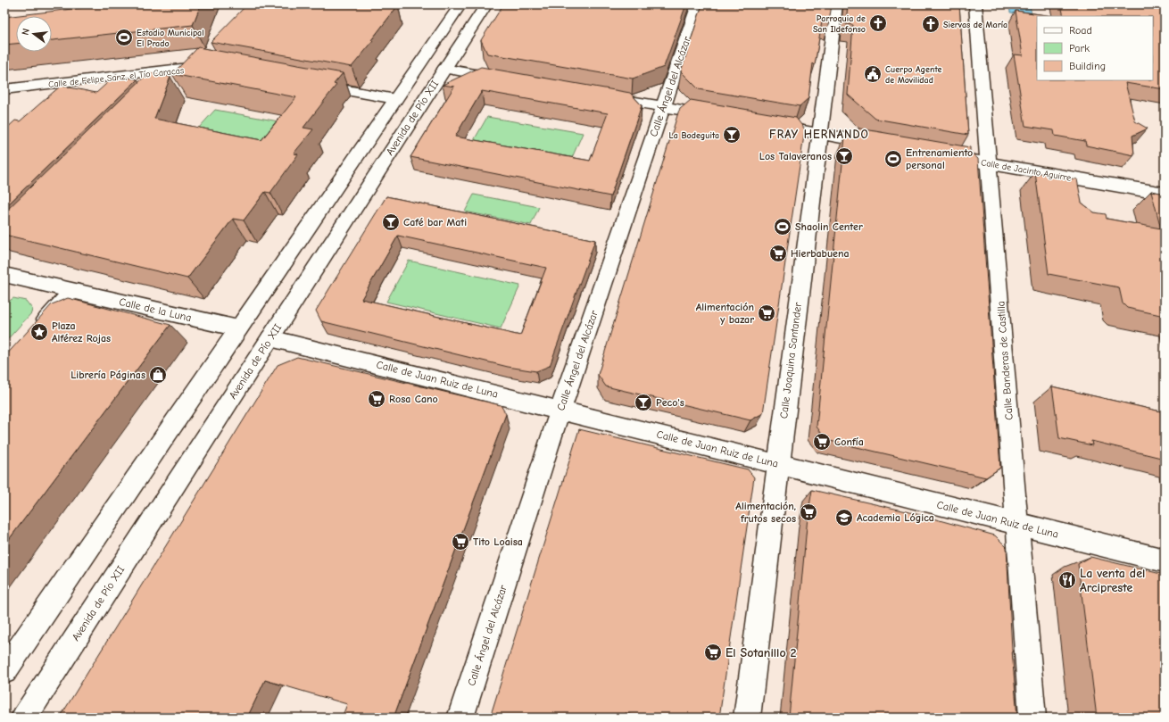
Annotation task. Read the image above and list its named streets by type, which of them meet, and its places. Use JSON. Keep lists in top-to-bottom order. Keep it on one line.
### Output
{"streets":{"street":["Calle de Felipe Sanz, el Tío Caracas","Calle Ángel del Alcázar","Avenida de Pío XII","Calle de Jacinto Aguirre","Calle de la Luna","Calle Joaquina Santander","Calle Banderas de Castilla","Calle de Juan Ruiz de Luna"]},"crossings":[["Calle Ángel del Alcázar","Calle de Juan Ruiz de Luna"],["Avenida de Pío XII","Calle de Juan Ruiz de Luna"],["Calle de Jacinto Aguirre","Calle Banderas de Castilla"],["Calle Joaquina Santander","Calle de Juan Ruiz de Luna"],["Calle Banderas de Castilla","Calle de Juan Ruiz de Luna"]],"districts":["FRAY HERNANDO"],"places":{"church":["Parroquia de San Ildefonso","Siervas de María"],"sports":["Estadio Municipal El Prado","Entrenamiento personal","Shaolin Center"],"public building":["Cuerpo Agente de Movilidad"],"bar":["La Bodeguita","Los Talaveranos","Café bar Mati","Peco's"],"supermarket":["Hierbabuena","Alimentación y bazar","Rosa Cano","Confía","Alimentación, frutos secos","Tito Loaisa","El Sotanillo 2"],"place":["Plaza Alférez Rojas"],"shop":["Librería Páginas"],"school or university":["Academia Lógica"],"restaurant":["La venta del Arcipreste"]},"legend":["Road","Park","Building"],"north":"left"}
